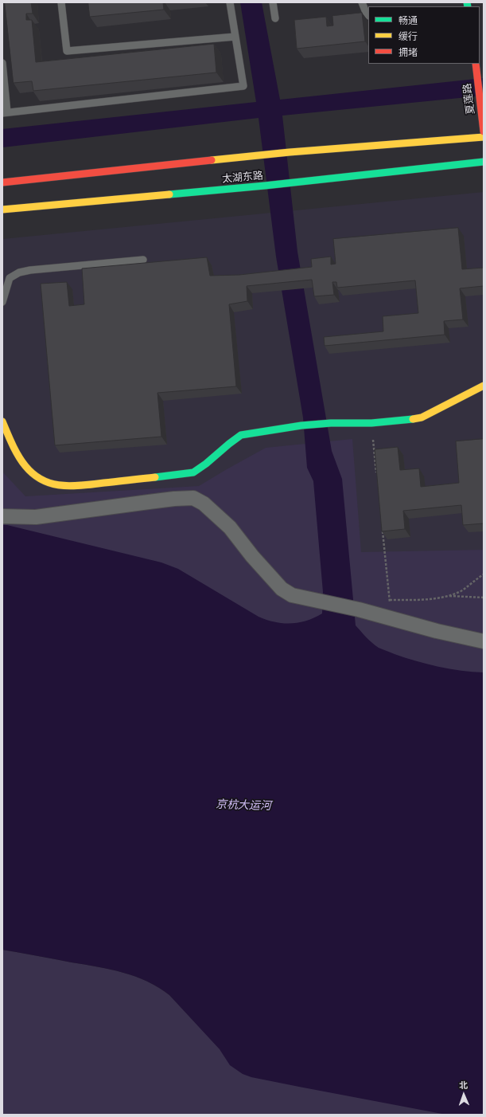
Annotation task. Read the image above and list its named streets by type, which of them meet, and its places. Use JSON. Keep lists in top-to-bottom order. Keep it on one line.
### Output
{"streets":{"main road":["夏莲路","太湖东路"]},"water":["京杭大运河"],"legend":["畅通","缓行","拥堵"],"north":"top"}
